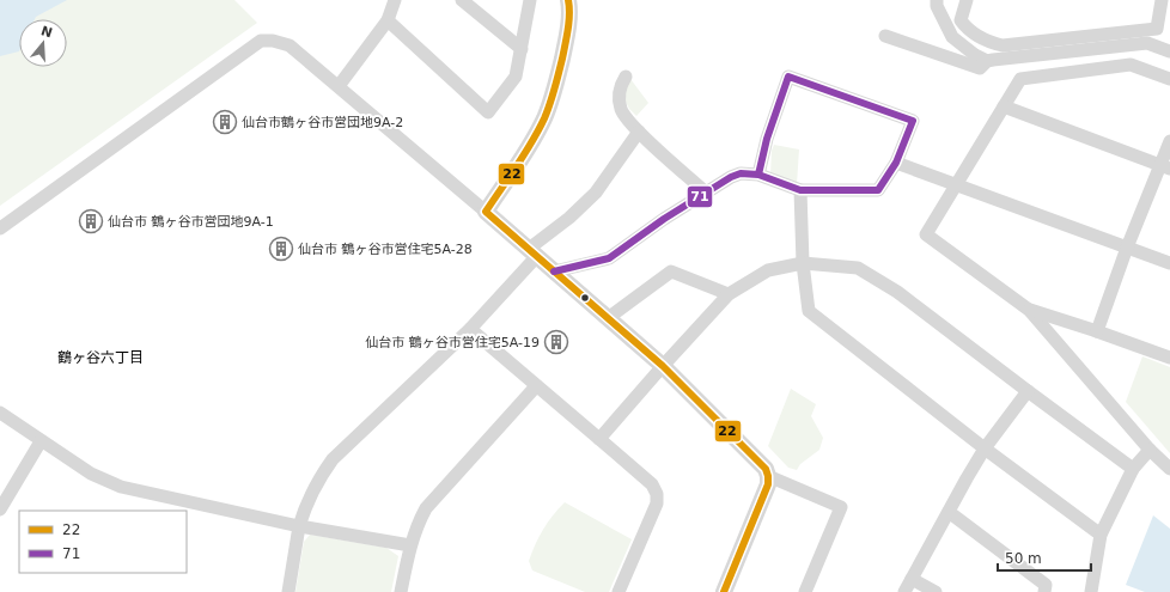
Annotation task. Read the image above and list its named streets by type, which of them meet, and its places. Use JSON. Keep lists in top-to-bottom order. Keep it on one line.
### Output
{"districts":["鶴ヶ谷六丁目"],"places":{"building":["仙台市鶴ヶ谷市営団地9A-2","仙台市 鶴ヶ谷市営団地9A-1","仙台市 鶴ヶ谷市営住宅5A-28","仙台市 鶴ヶ谷市営住宅5A-19"]},"lines":["transit line 22","transit line 71"],"legend":["22","71"],"scale_bar":"50 m","north":"top"}
